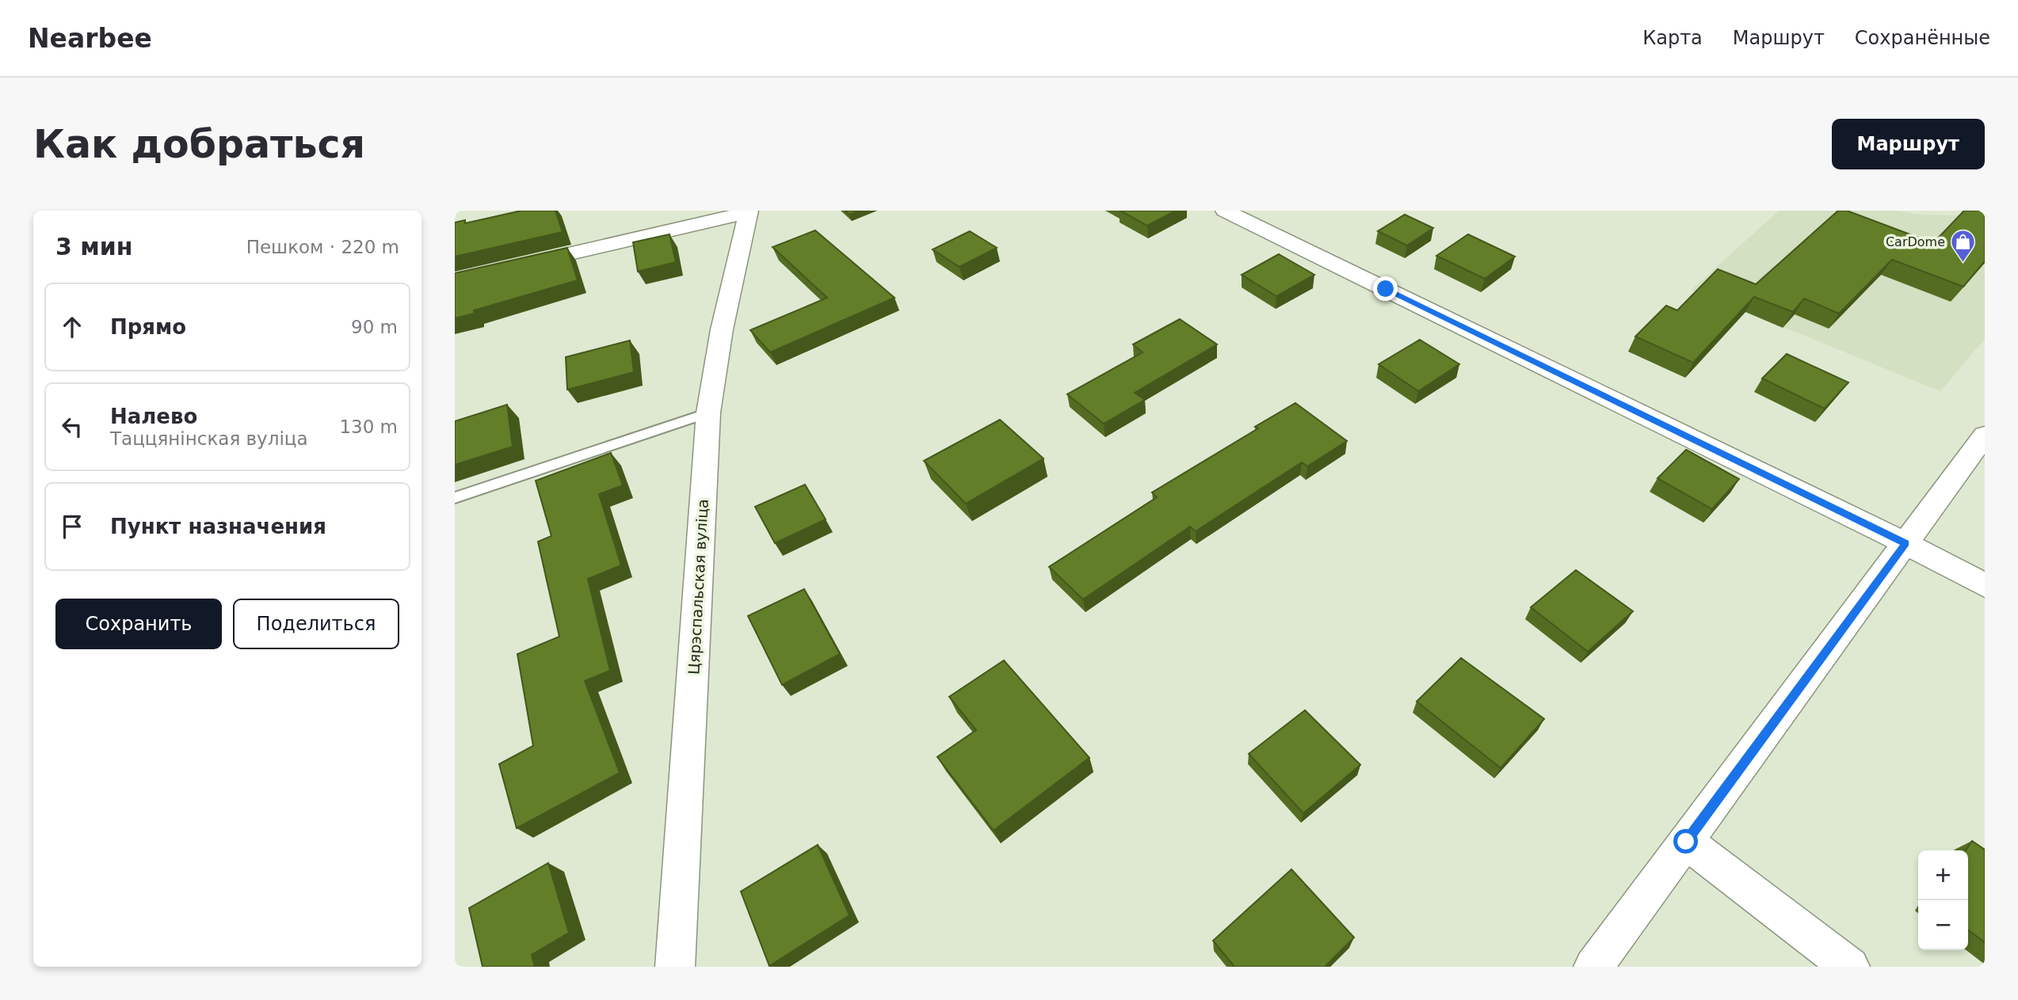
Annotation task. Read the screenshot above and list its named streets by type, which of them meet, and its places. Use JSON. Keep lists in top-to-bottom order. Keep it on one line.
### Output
{"streets":{"street":["Цярэспальская вуліца"]},"places":{"shop":["CarDome"]},"page":{"header":"Nearbee","nav":["Карта","Маршрут","Сохранённые"],"buttons":["Маршрут",["Сохранить","Поделиться"]],"title":"Как добраться","heading":["3 мин","Пешком · 220 m"],"list":[["Прямо","90 m"],["Налево","Таццянінская вуліца","130 m"],"Пункт назначения"],"map_buttons":["+","−"]}}
